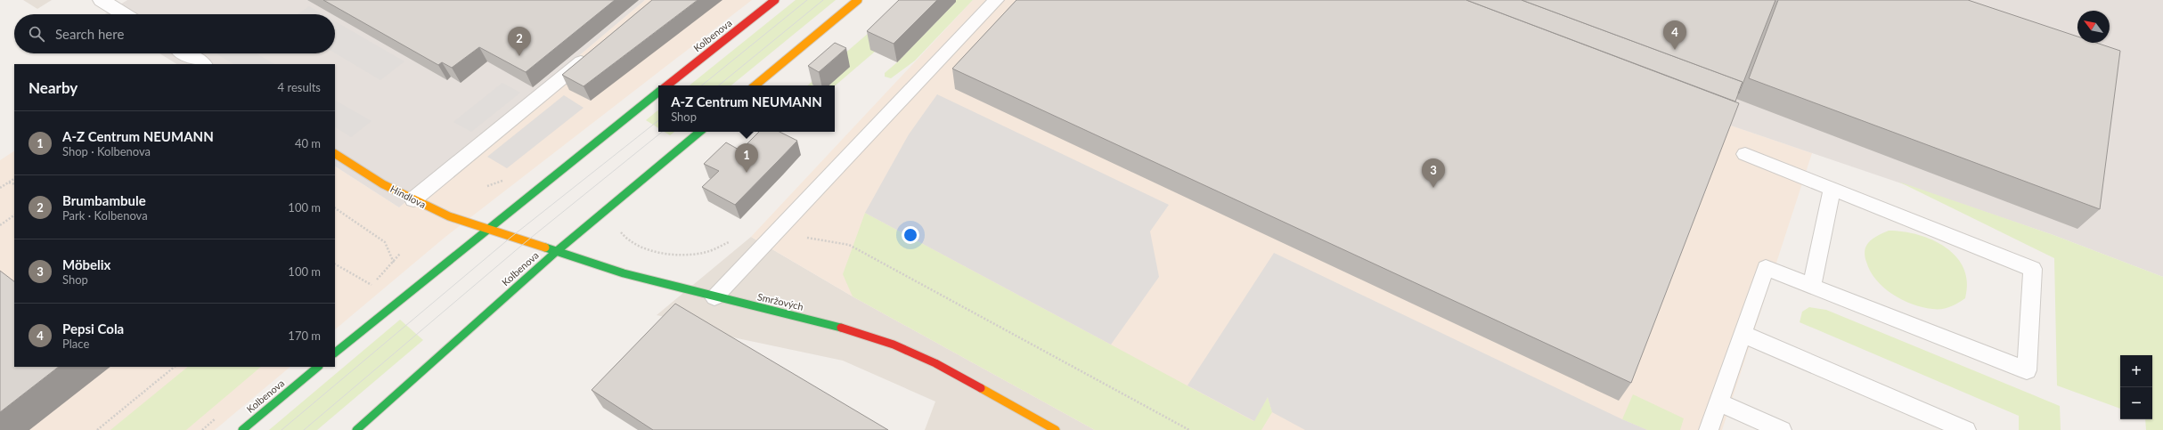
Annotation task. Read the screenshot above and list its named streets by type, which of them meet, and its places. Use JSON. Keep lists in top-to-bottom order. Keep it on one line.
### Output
{"streets":{"main road":["Kolbenova","Hindlova","Smržových"]},"crossings":[["Kolbenova","Smržových"],["Hindlova","Smržových"]],"north":"top left","page":{"search":"Search here","pins":["4","2","1","3"],"heading":["Nearby","4 results"],"popup":["A-Z Centrum NEUMANN","Shop"],"list":[{"mark":"1","name":"A-Z Centrum NEUMANN","note":"Shop · Kolbenova","value":"40 m"},{"mark":"2","name":"Brumbambule","note":"Park · Kolbenova","value":"100 m"},{"mark":"3","name":"Möbelix","note":"Shop","value":"100 m"},{"mark":"4","name":"Pepsi Cola","note":"Place","value":"170 m"}],"map_buttons":["+","−"]}}
